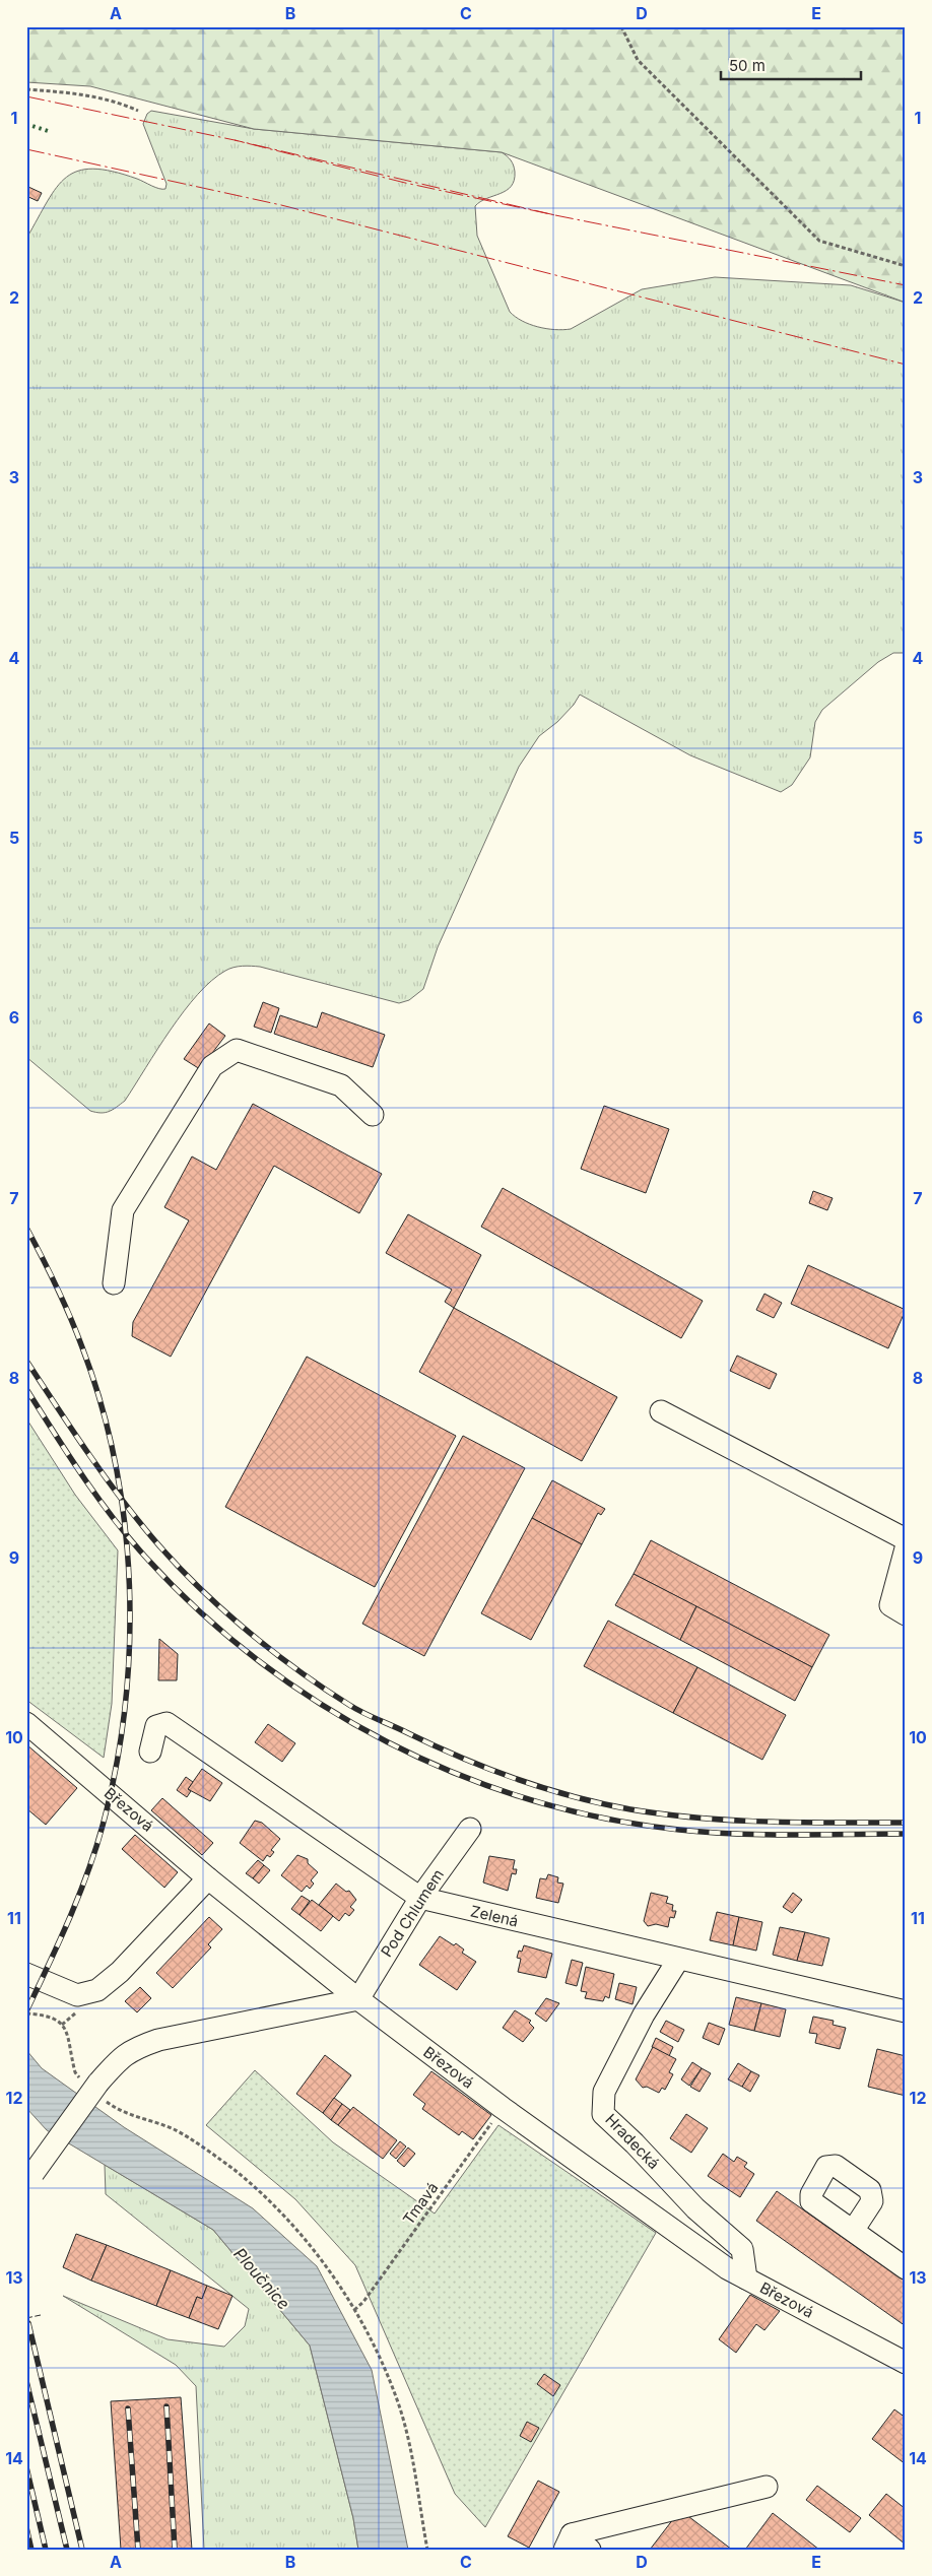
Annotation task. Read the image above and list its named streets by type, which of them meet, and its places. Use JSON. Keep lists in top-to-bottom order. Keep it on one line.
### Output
{"streets":{"street":["Březová","Pod Chlumem","Zelená","Hradecká"],"path":["Tmavá"]},"crossings":[["Březová","Pod Chlumem"],["Březová","Hradecká"],["Březová","Tmavá"],["Pod Chlumem","Zelená"],["Zelená","Hradecká"]],"water":["Ploučnice"],"scale_bar":"50 m","grid":{"columns":["A","B","C","D","E"],"rows":["1","2","3","4","5","6","7","8","9","10","11","12","13","14"]}}
